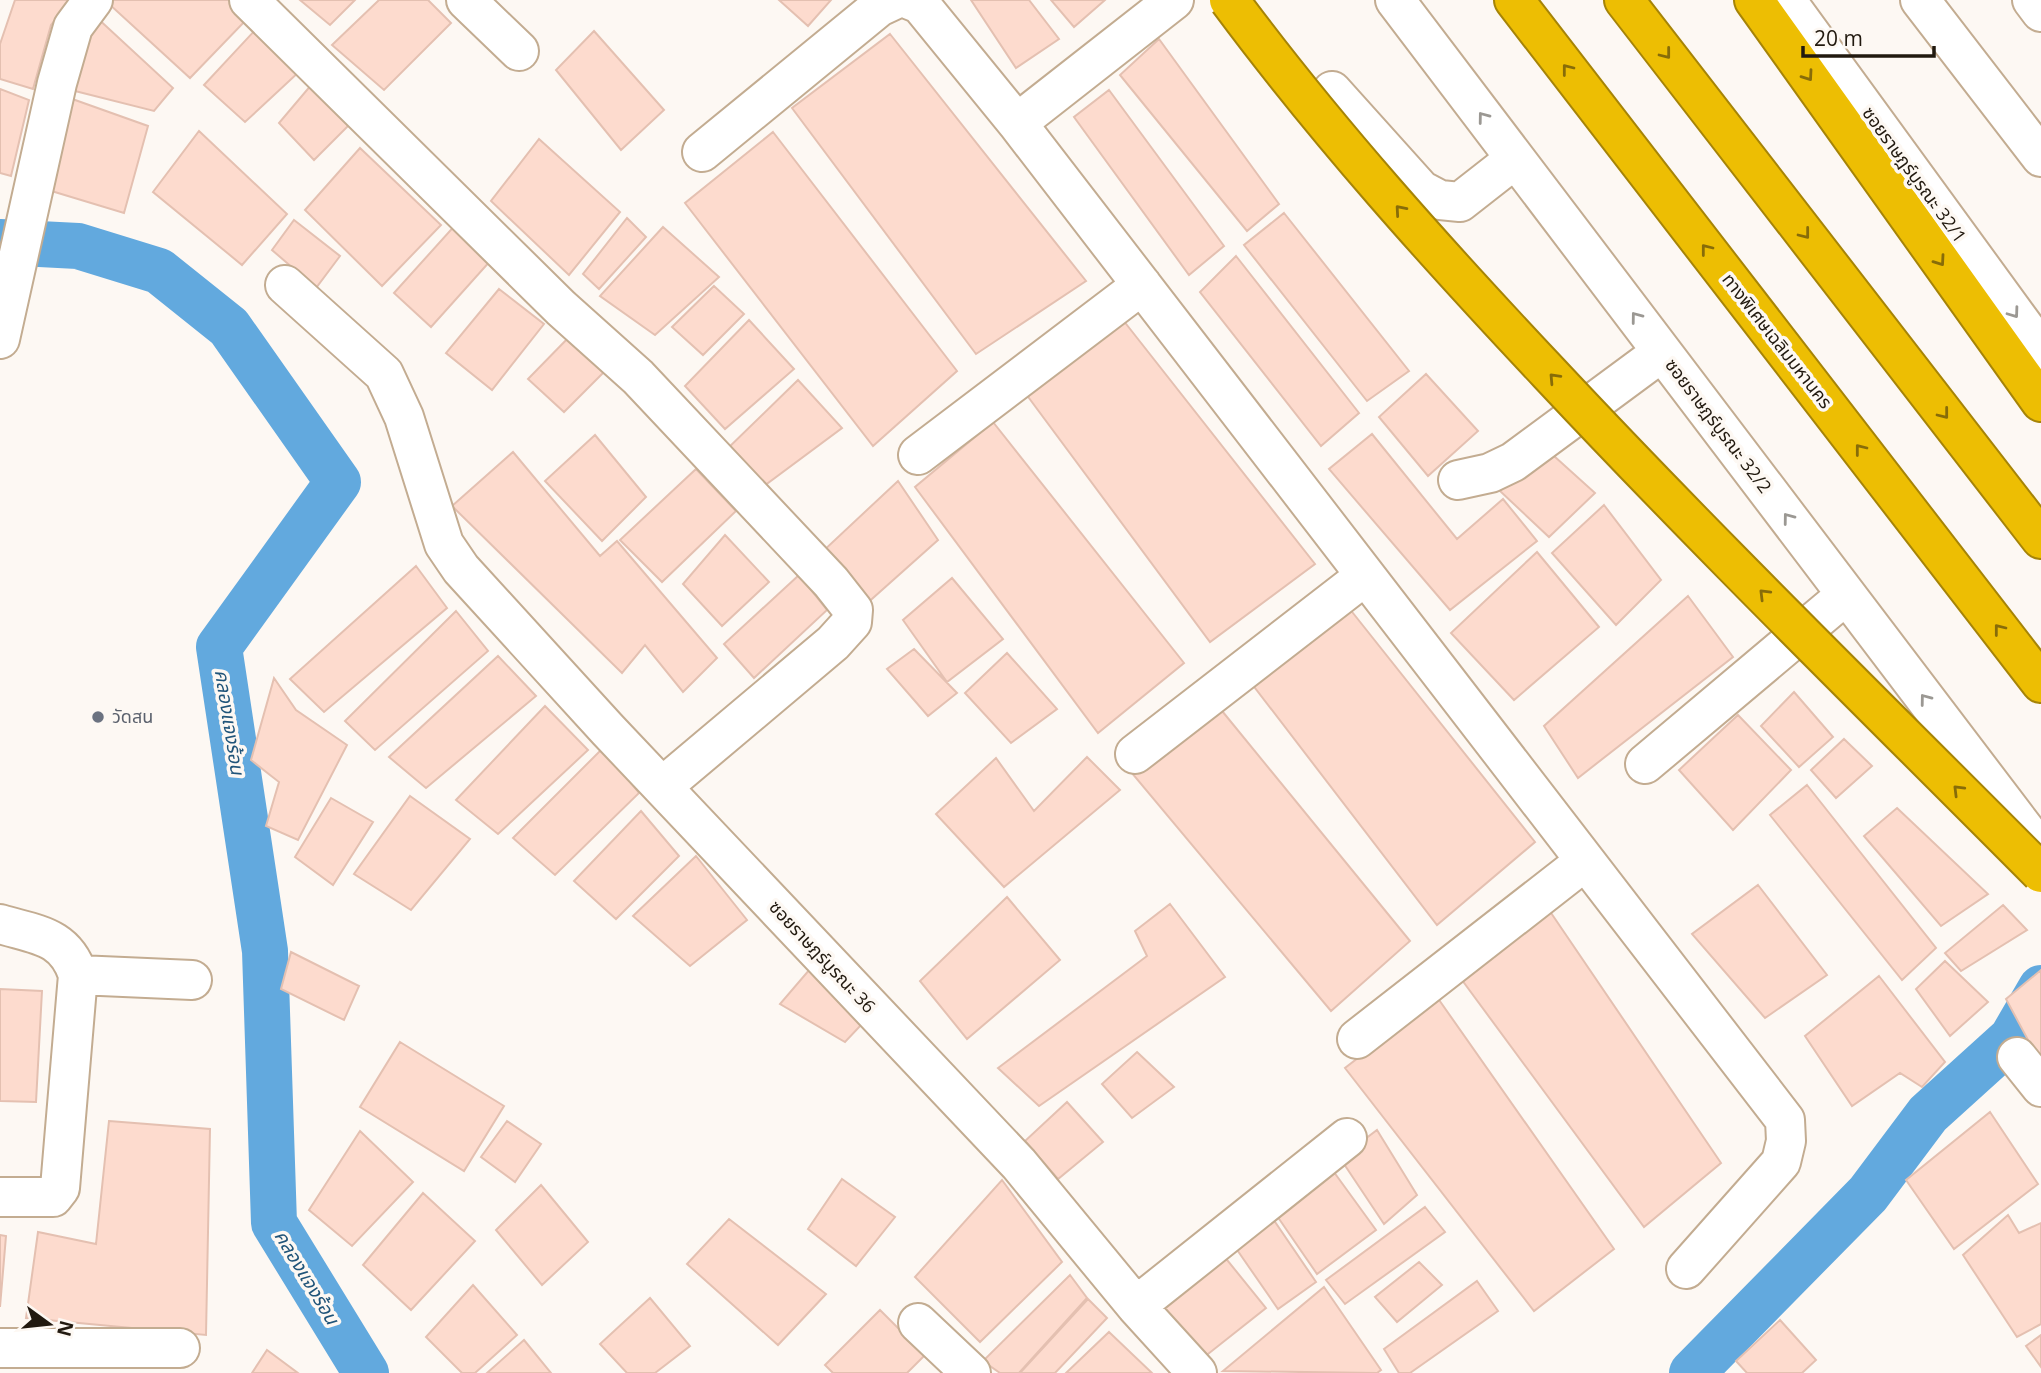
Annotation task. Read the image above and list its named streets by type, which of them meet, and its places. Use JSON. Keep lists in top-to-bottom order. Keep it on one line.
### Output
{"streets":{"highway":["ทางพิเศษเฉลิมมหานคร"],"street":["ซอยราษฎร์บูรณะ 32/1","ซอยราษฎร์บูรณะ 32/2","ซอยราษฎร์บูรณะ 36"]},"one_way":["ซอยราษฎร์บูรณะ 32/2"],"water":["คลองแจงร้อน"],"places":["วัดสน"],"scale_bar":"20 m","north":"right"}
